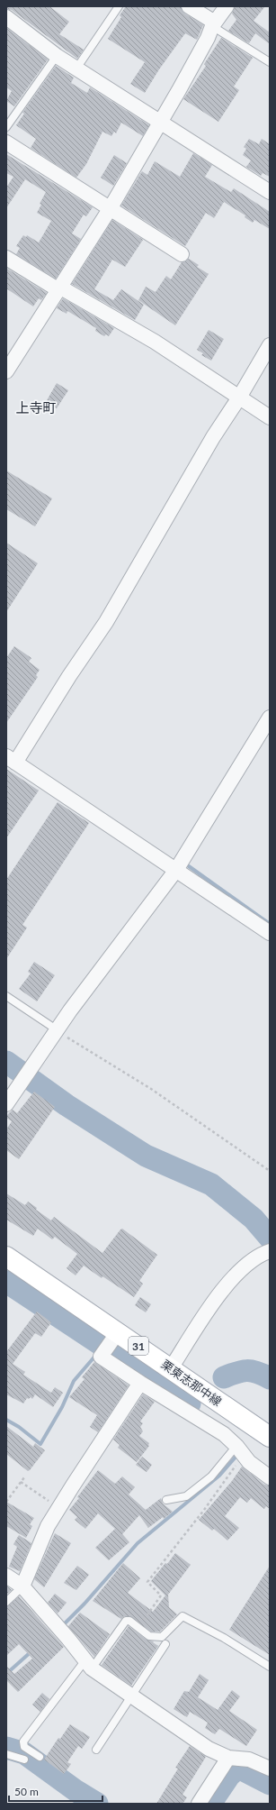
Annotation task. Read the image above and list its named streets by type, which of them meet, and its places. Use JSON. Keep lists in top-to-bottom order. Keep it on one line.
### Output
{"streets":{"main road":["31","栗東志那中線"]},"districts":["上寺町"],"scale_bar":"50 m"}
